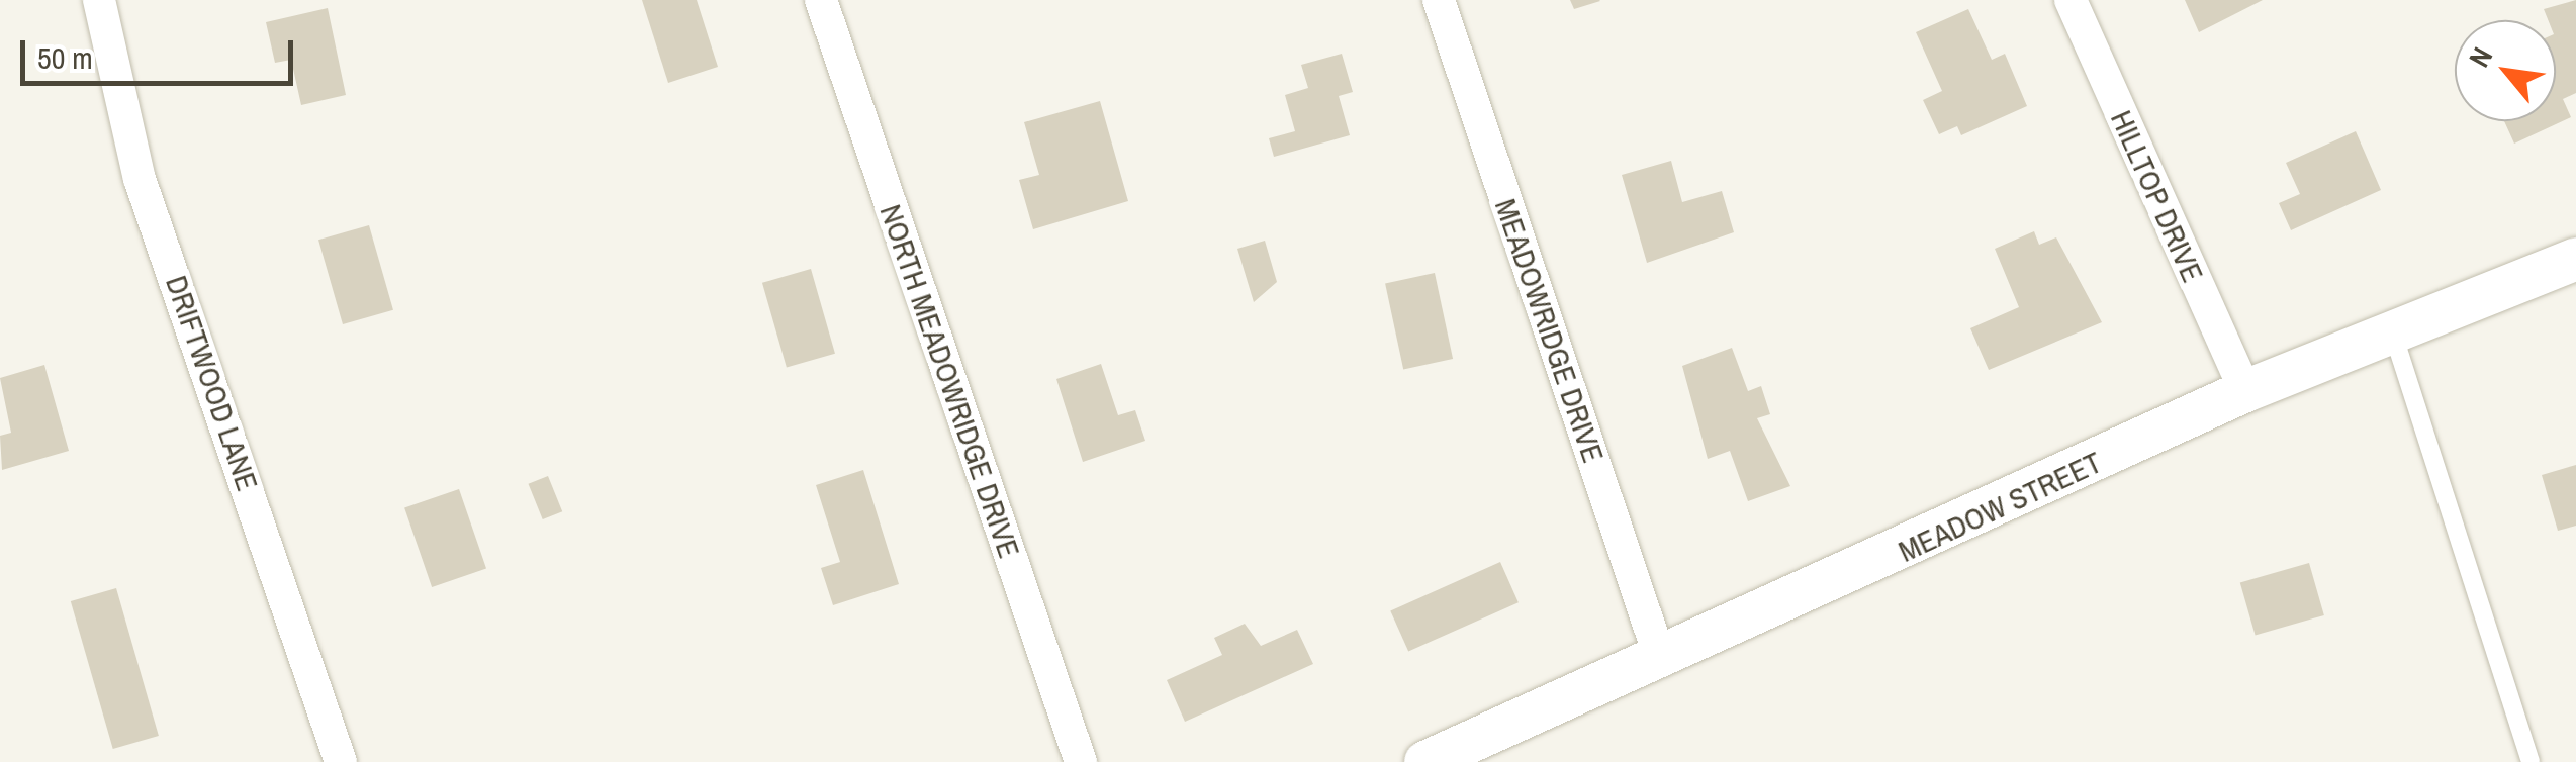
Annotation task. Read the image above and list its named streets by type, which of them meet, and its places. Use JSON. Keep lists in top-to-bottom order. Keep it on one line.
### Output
{"streets":{"street":["HILLTOP DRIVE","MEADOWRIDGE DRIVE","NORTH MEADOWRIDGE DRIVE","DRIFTWOOD LANE","MEADOW STREET"]},"crossings":[["HILLTOP DRIVE","MEADOW STREET"],["MEADOWRIDGE DRIVE","MEADOW STREET"]],"scale_bar":"50 m","north":"top left"}
